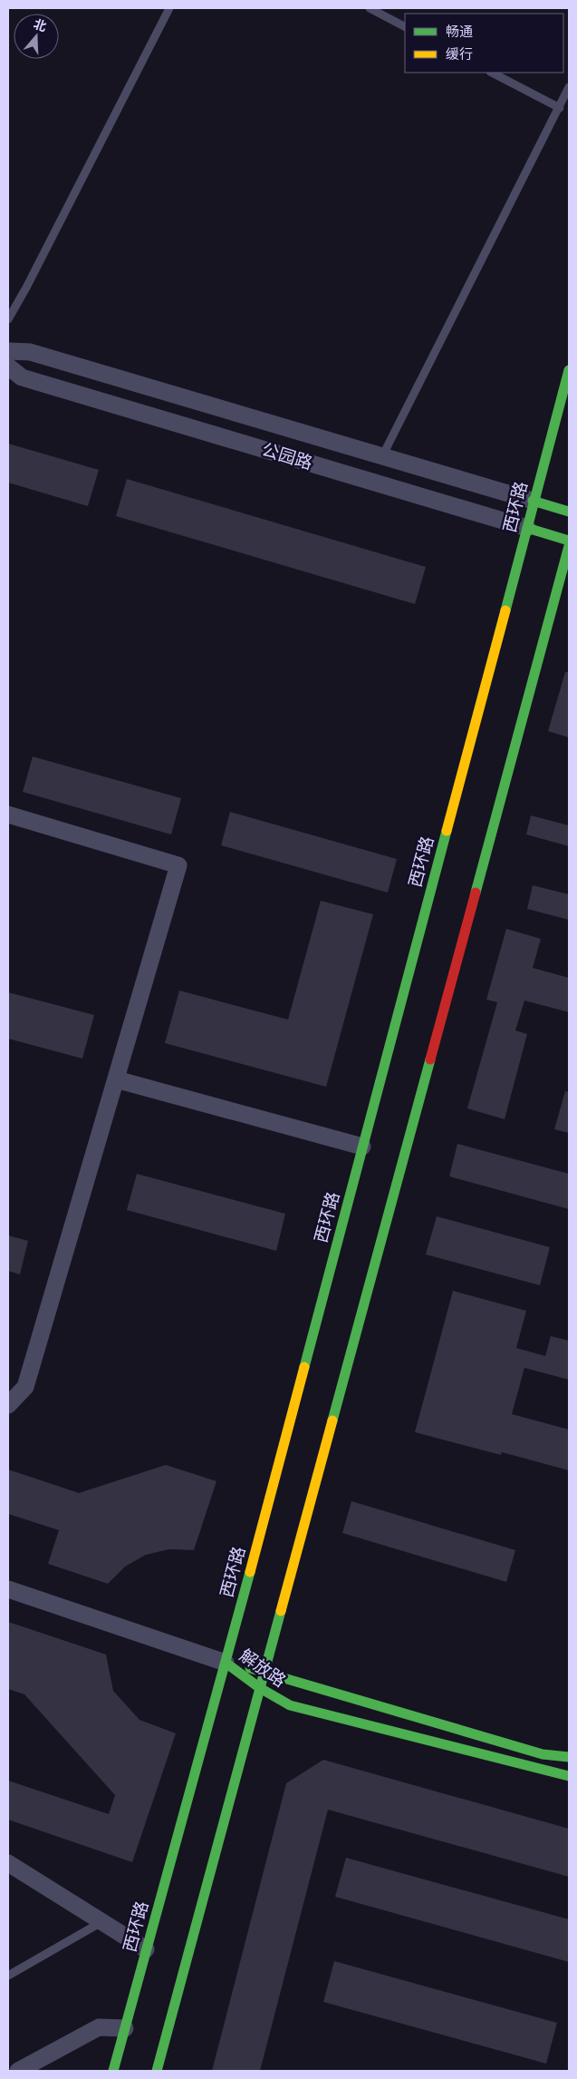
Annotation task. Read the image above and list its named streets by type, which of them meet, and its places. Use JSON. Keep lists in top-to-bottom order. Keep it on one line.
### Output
{"streets":{"main road":["公园路","西环路","解放路"]},"crossings":[["公园路","西环路"],["西环路","解放路"]],"legend":["畅通","缓行"],"north":"top"}
